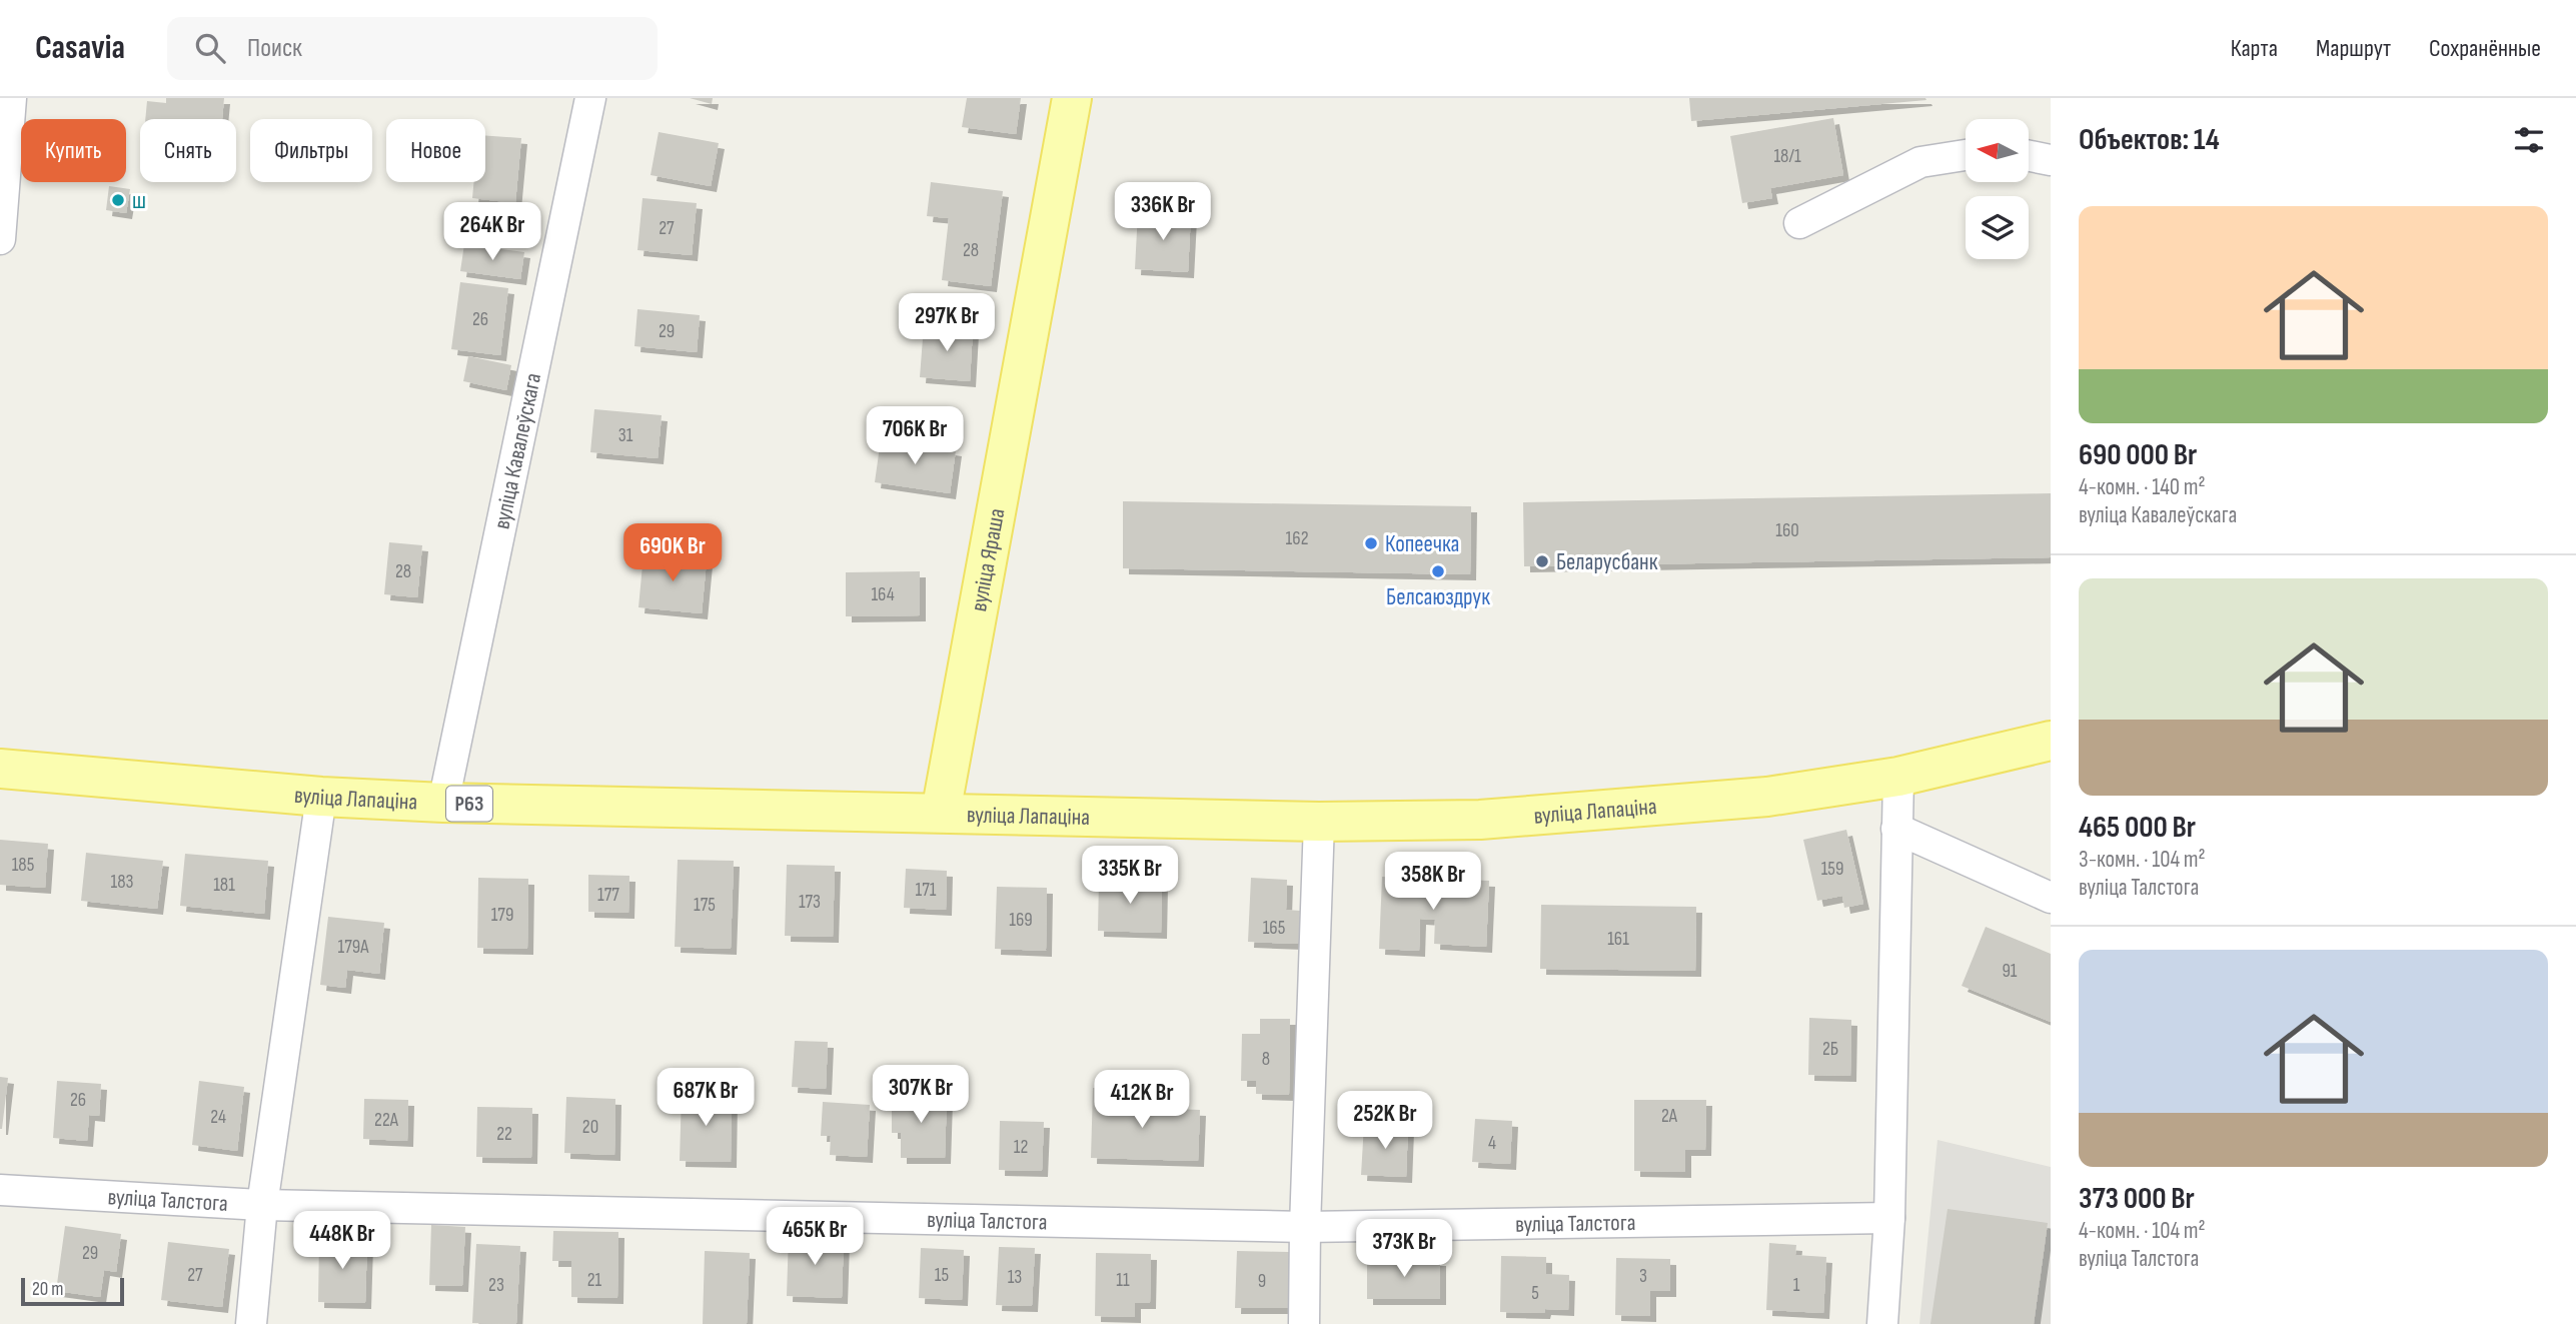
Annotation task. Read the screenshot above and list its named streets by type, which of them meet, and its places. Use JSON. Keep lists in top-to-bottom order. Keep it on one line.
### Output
{"streets":{"main road":["вуліца Яраша","вуліца Лапаціна","Р63"],"street":["вуліца Кавалеўскага","вуліца Талстога"]},"crossings":[["вуліца Кавалеўскага","вуліца Лапаціна"],["вуліца Яраша","вуліца Лапаціна"]],"places":["ш","Копеечка","Беларусбанк","Белсаюздрук"],"house_numbers":["18/1","27","28","26","29","31","160","162","28","164","185","159","183","181","171","177","173","175","179","169","165","161","179А","91","2Б","8","26","2А","24","22А","20","22","4","12","29","27","15","3","13","21","11","9","23","1","5"],"scale_bar":"20 m","north":"left","page":{"header":"Casavia","search":"Поиск","nav":["Карта","Маршрут","Сохранённые"],"heading":"Объектов: 14","chip":["Купить","Снять","Фильтры","Новое"],"price":["336K Br","264K Br","297K Br","706K Br","690K Br","335K Br","358K Br","307K Br","687K Br","412K Br","252K Br","465K Br","448K Br","373K Br"],"list":[{"name":"690 000 Br","note":"4-комн. · 140 m² · вуліца Кавалеўскага"},{"name":"465 000 Br","note":"3-комн. · 104 m² · вуліца Талстога"},{"name":"373 000 Br","note":"4-комн. · 104 m² · вуліца Талстога"}],"scale":"20 m"}}
